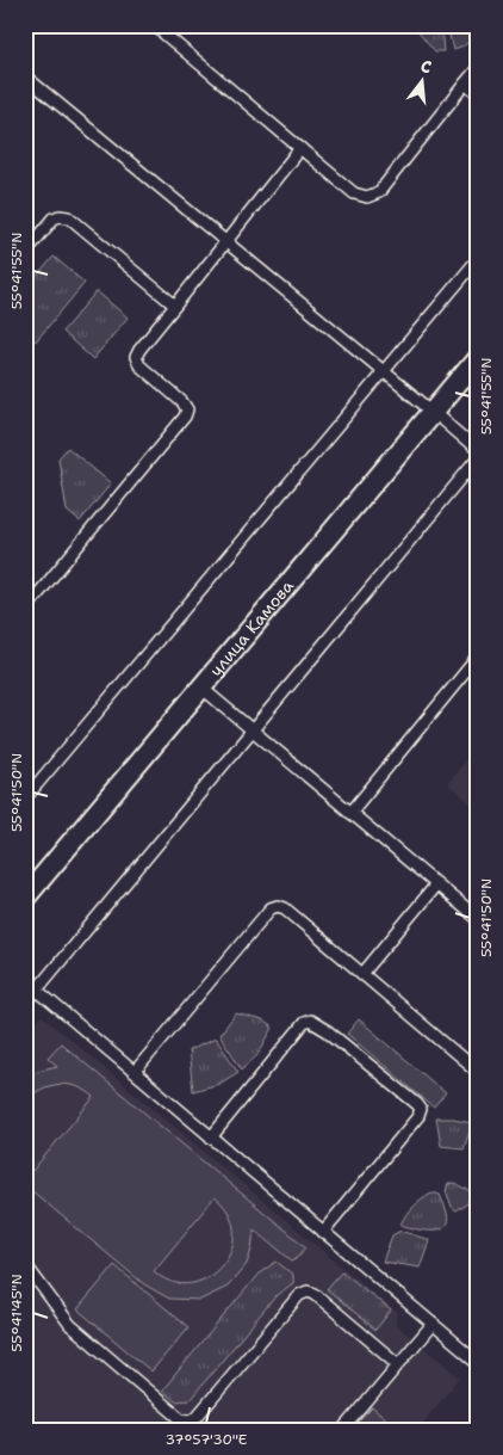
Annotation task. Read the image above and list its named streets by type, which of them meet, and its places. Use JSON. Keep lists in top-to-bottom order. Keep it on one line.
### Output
{"streets":{"street":["улица Камова"]},"north":"top","coordinates":["55°41'55\"N","55°41'50\"N","55°41'45\"N","37°57'30\"E"]}
